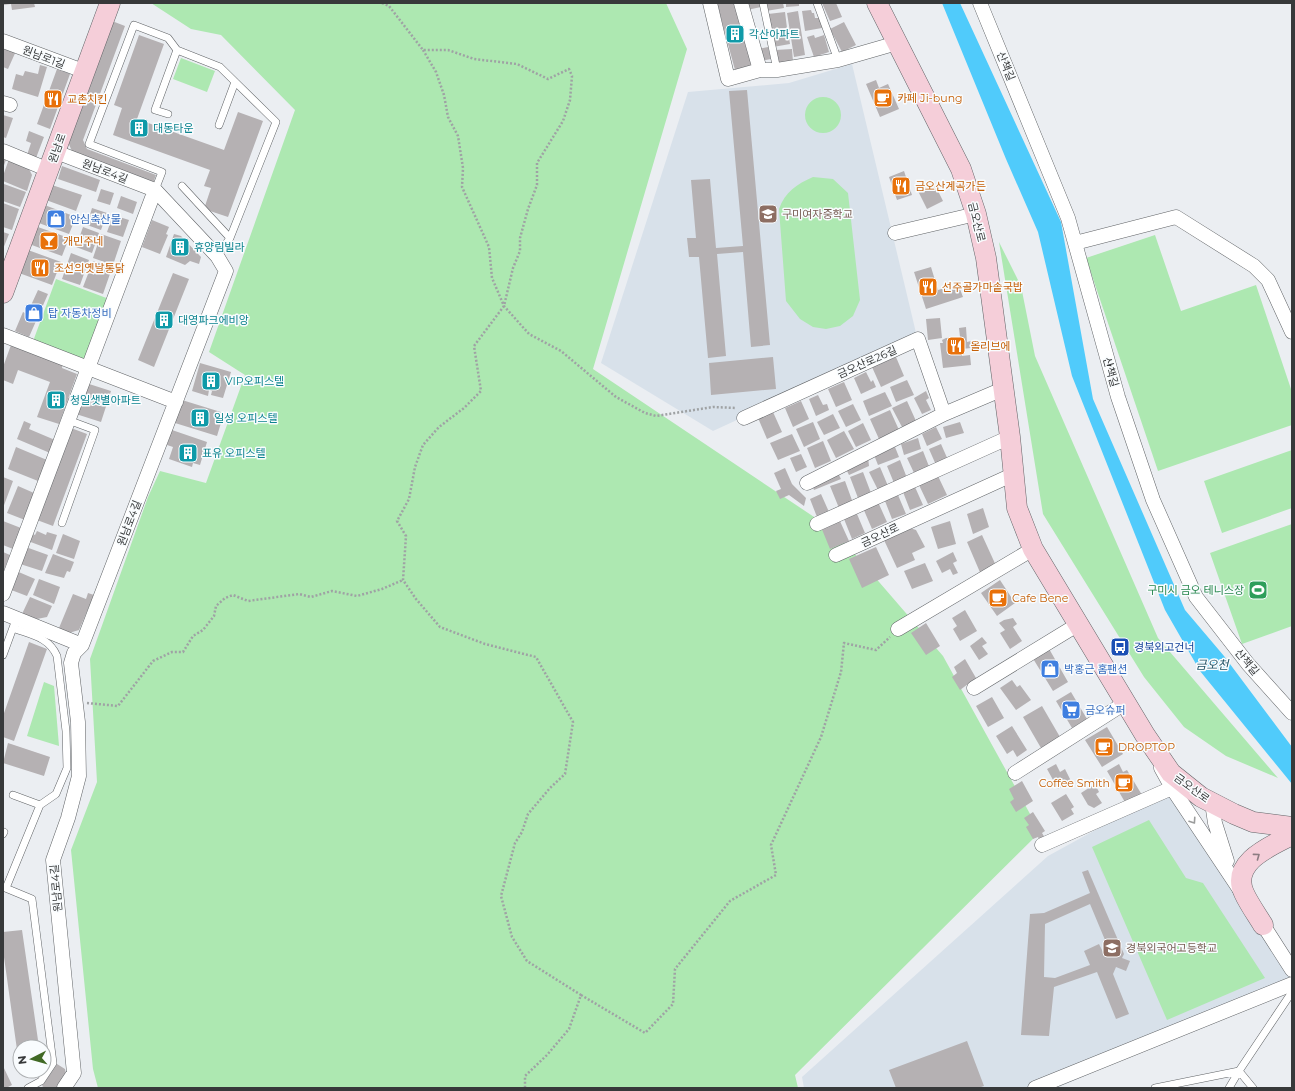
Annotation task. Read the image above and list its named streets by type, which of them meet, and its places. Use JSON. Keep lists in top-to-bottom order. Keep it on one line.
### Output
{"streets":{"street":["원남로1길","산책길","원남로","원남로4길","금오산로","금오산로26길"]},"crossings":[["원남로1길","원남로"],["원남로","원남로4길"]],"water":["금오천"],"places":{"building":["각산아파트","대동타운","휴양림빌라","대영파크에비앙","VIP오피스텔","청일샛별아파트","일성 오피스텔","표유 오피스텔"],"cafe":["카페 Ji-bung","Cafe Bene","DROPTOP","Coffee Smith"],"restaurant":["교촌치킨","금오산계곡가든","조선의옛날통닭","선주골가마솥국밥","올리브에"],"school or university":["구미여자중학교","경북외국어고등학교"],"shop":["안심축산물","탑 자동차정비","박홍근 홈팬션"],"bar":["개민주네"],"sports":["구미시 금오 테니스장"],"bus stop":["경북외고건너"],"supermarket":["금오슈퍼"]},"north":"left"}
